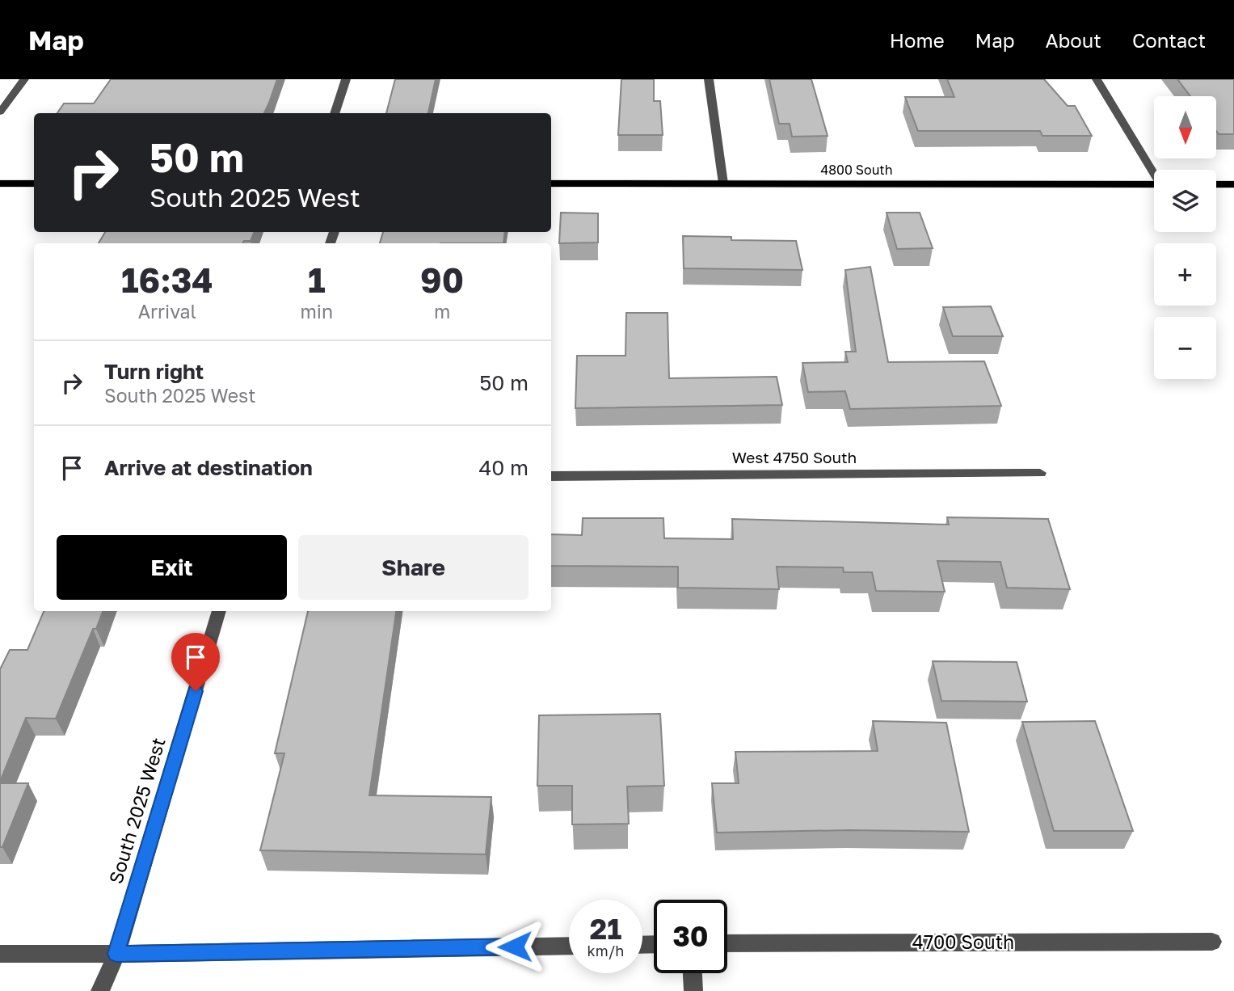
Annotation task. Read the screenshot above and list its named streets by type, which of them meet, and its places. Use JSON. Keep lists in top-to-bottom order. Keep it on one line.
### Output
{"streets":{"main road":["4800 South"],"street":["West 4750 South","South 2025 West","4700 South"]},"north":"bottom","page":{"header":"Map","nav":["Home","Map","About","Contact"],"map_buttons":["+","−"],"turn":["50 m","South 2025 West"],"eta":["16:34","Arrival","1","min","90","m"],"list":[{"name":"Turn right","note":"South 2025 West","value":"50 m"},{"name":"Arrive at destination","value":"40 m"}],"buttons":["Exit","Share"],"speed":"21 km/h","limit":"30"}}
